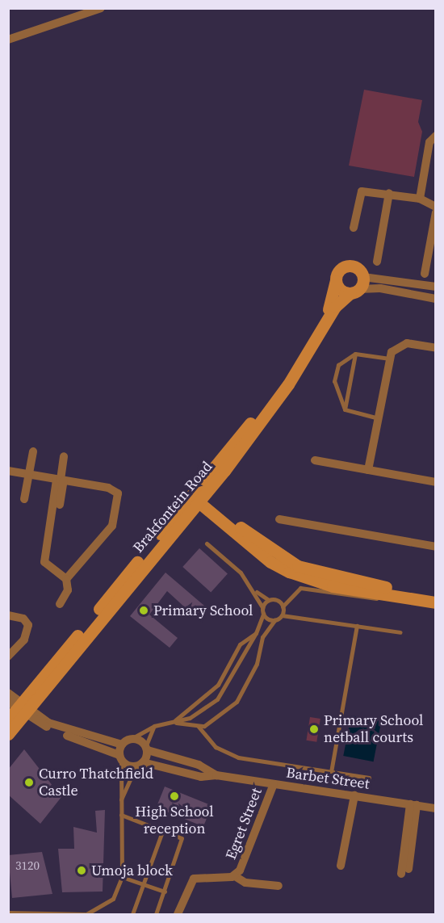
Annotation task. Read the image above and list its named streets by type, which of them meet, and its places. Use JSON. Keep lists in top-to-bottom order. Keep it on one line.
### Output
{"streets":{"street":["Brakfontein Road","Barbet Street","Egret Street"]},"crossings":[["Barbet Street","Egret Street"]],"places":["Primary School","Primary School netball courts","Curro Thatchfield Castle","High School reception","Umoja block"],"house_numbers":["3120"]}
